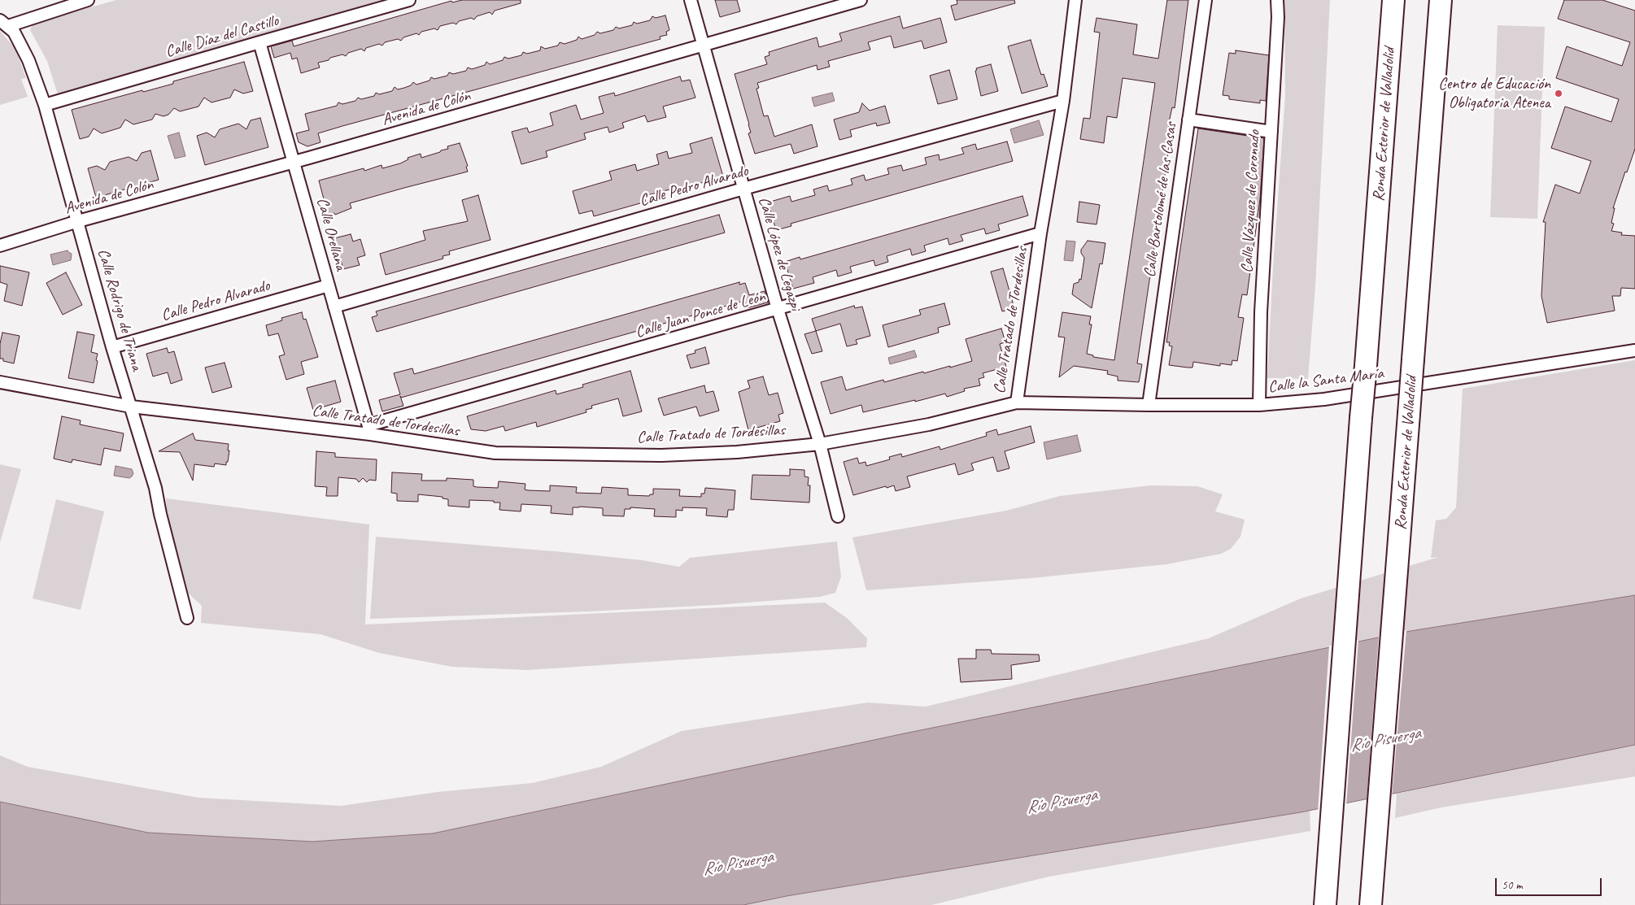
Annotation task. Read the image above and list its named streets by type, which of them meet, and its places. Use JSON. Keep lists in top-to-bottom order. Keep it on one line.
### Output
{"streets":{"highway":["Ronda Exterior de Valladolid"],"street":["Calle Díaz del Castillo","Avenida de Colón","Calle Pedro Alvarado","Calle Bartolomé de las Casas","Calle Vázquez de Coronado","Calle Orellana","Calle López de Legazpi","Calle Rodrigo de Triana","Calle Juan Ponce de León","Calle Tratado de Tordesillas","Calle la Santa María"]},"crossings":[["Calle Díaz del Castillo","Calle Orellana"],["Calle Díaz del Castillo","Calle Rodrigo de Triana"],["Avenida de Colón","Calle Orellana"],["Avenida de Colón","Calle López de Legazpi"],["Avenida de Colón","Calle Rodrigo de Triana"],["Calle Pedro Alvarado","Calle Orellana"],["Calle Pedro Alvarado","Calle López de Legazpi"],["Calle Pedro Alvarado","Calle Rodrigo de Triana"],["Calle Pedro Alvarado","Calle Tratado de Tordesillas"],["Calle Bartolomé de las Casas","Calle la Santa María"],["Calle Vázquez de Coronado","Calle la Santa María"],["Calle Orellana","Calle Juan Ponce de León"],["Calle Orellana","Calle Tratado de Tordesillas"],["Calle López de Legazpi","Calle Juan Ponce de León"],["Calle López de Legazpi","Calle Tratado de Tordesillas"],["Calle Rodrigo de Triana","Calle Tratado de Tordesillas"],["Calle Juan Ponce de León","Calle Tratado de Tordesillas"],["Calle Tratado de Tordesillas","Calle la Santa María"]],"water":["Río Pisuerga"],"places":["Centro de Educación Obligatoria Atenea"],"scale_bar":"50 m"}
